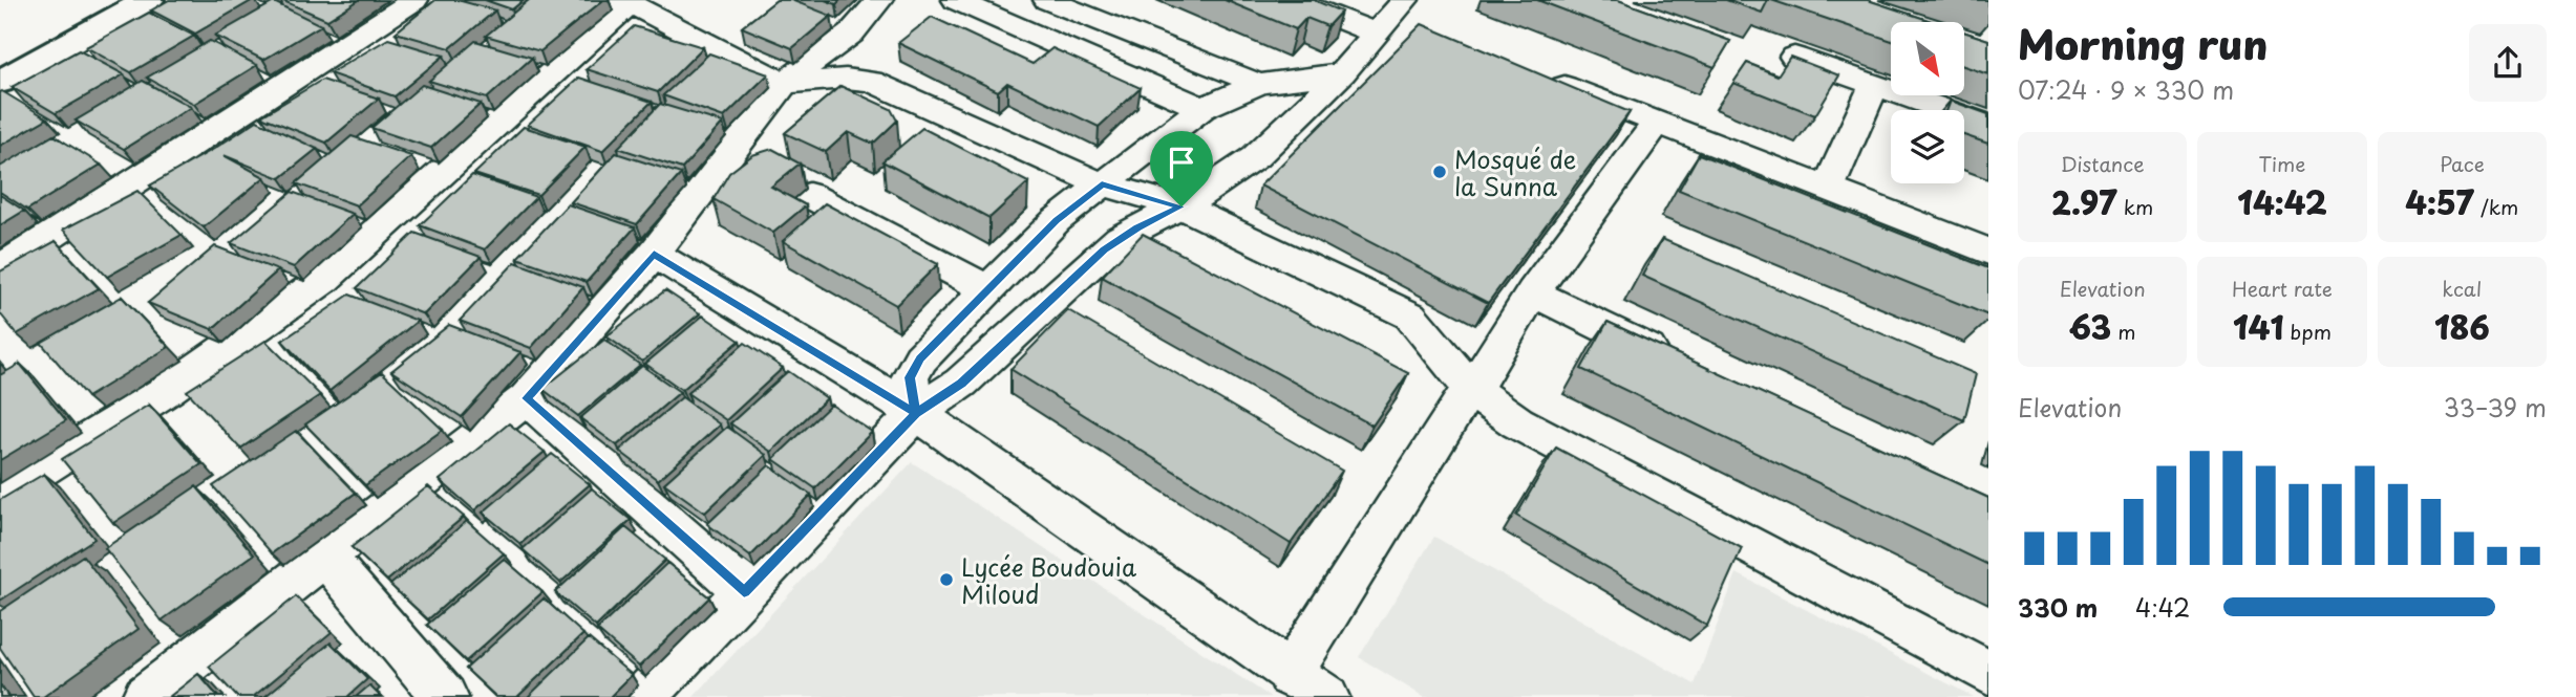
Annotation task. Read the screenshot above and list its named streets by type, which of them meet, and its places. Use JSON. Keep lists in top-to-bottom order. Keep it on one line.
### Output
{"places":["Mosqué de la Sunna","Lycée Boudouia Miloud"],"north":"bottom right","page":{"heading":["Morning run","07:24 · 9 × 330 m"],"stats":[["Distance","2.97 km"],["Time","14:42"],["Pace","4:57 /km"],["Elevation","63 m"],["Heart rate","141 bpm"],["kcal","186"]],"chart":["Elevation","33–39 m"],"list":[{"name":"330 m","note":"4:42"}]}}
